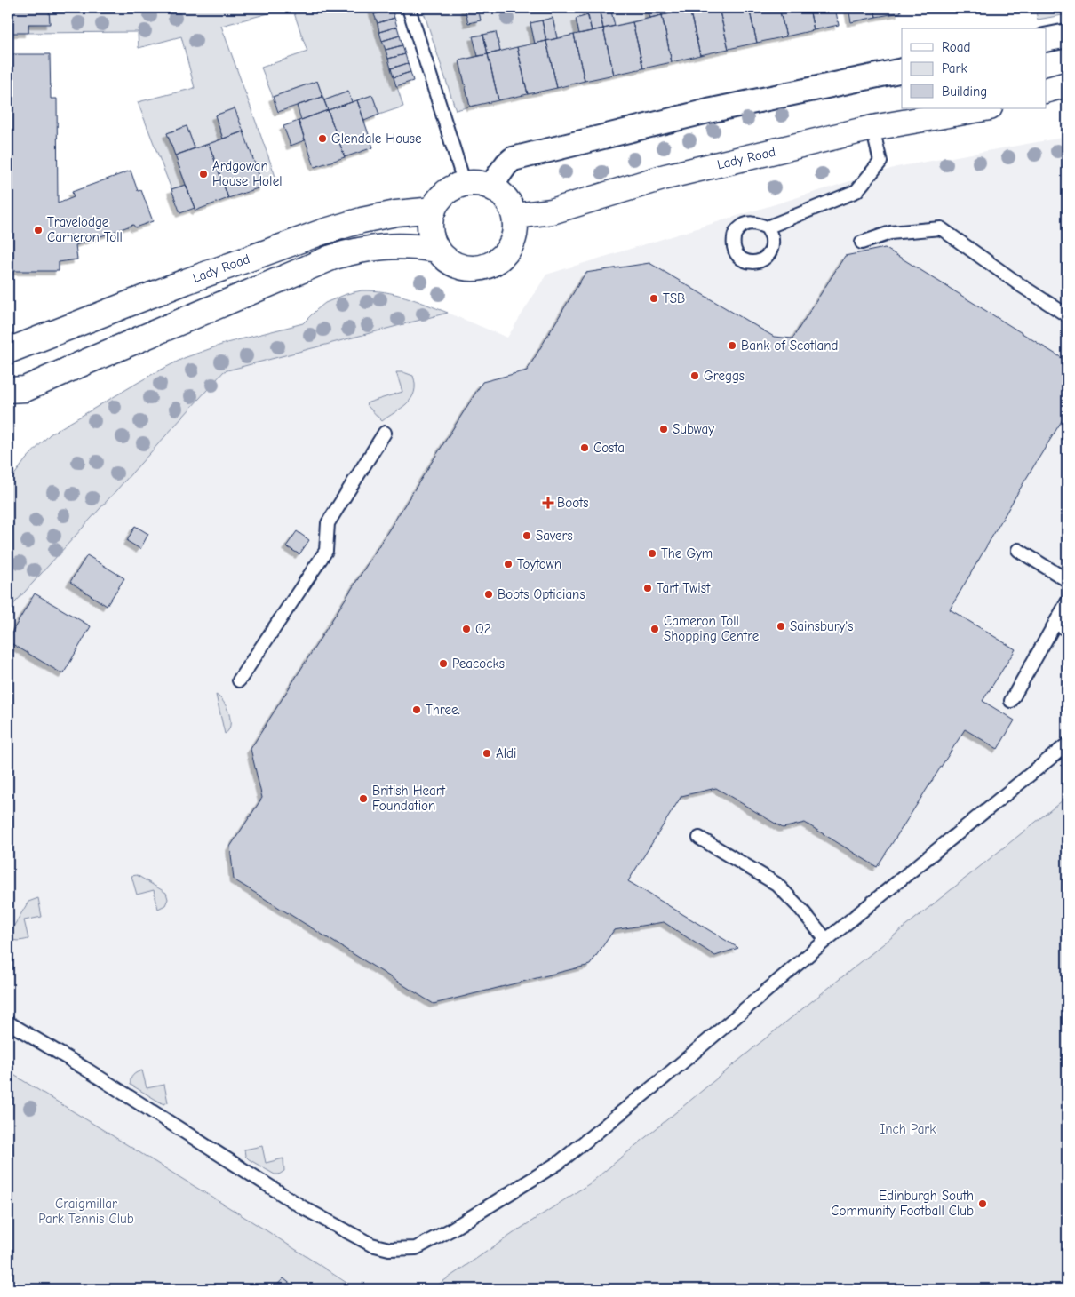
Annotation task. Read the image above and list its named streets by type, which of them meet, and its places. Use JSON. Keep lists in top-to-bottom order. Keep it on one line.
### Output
{"streets":{"street":["Lady Road"]},"parks":["Inch Park","Craigmillar Park Tennis Club"],"places":{"other":["Glendale House","Ardgowan House Hotel","Travelodge Cameron Toll","TSB","Bank of Scotland","Greggs","Subway","Costa","Savers","The Gym","Toytown","Tart Twist","Boots Opticians","Sainsbury's","O2","Cameron Toll Shopping Centre","Peacocks","Three.","Aldi","British Heart Foundation","Edinburgh South Community Football Club"],"health":["Boots"]},"legend":["Road","Park","Building"]}
